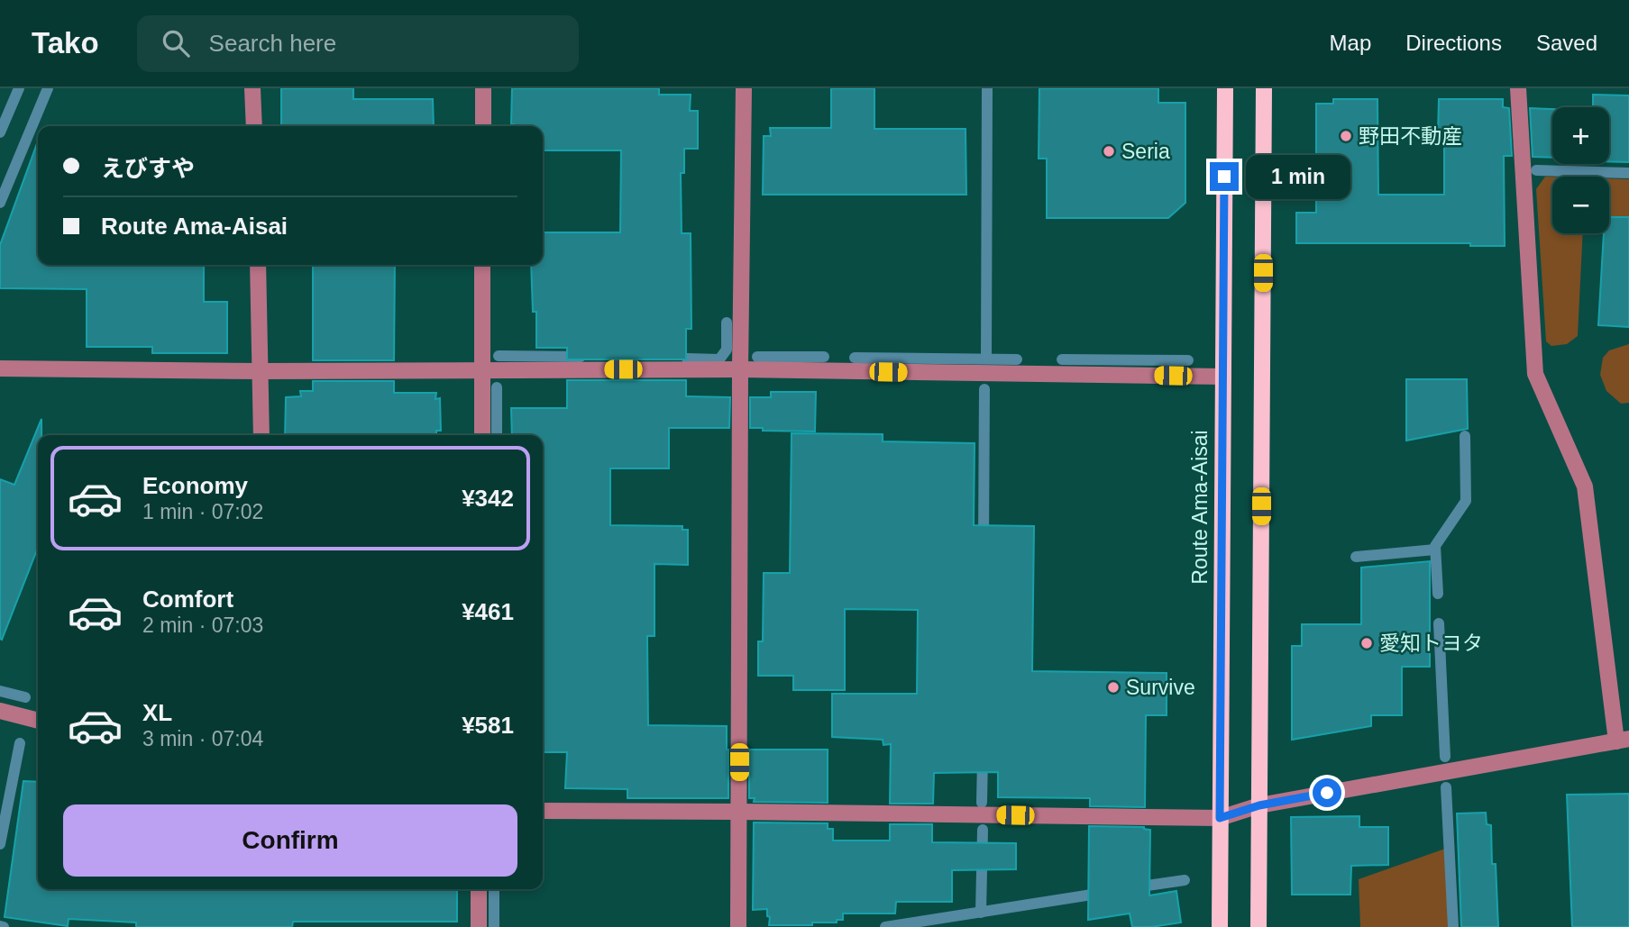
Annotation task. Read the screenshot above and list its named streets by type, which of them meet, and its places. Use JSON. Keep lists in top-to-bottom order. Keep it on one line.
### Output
{"streets":{"main road":["Route Ama-Aisai"]},"places":["野田不動産","Seria","愛知トヨタ","Survive"],"page":{"header":"Tako","search":"Search here","nav":["Map","Directions","Saved"],"map_buttons":["+","−"],"banner":["えびすや","Route Ama-Aisai"],"bubble":"1 min","list":[{"name":"Economy","note":"1 min · 07:02","value":"¥342"},{"name":"Comfort","note":"2 min · 07:03","value":"¥461"},{"name":"XL","note":"3 min · 07:04","value":"¥581"}],"buttons":"Confirm"}}
